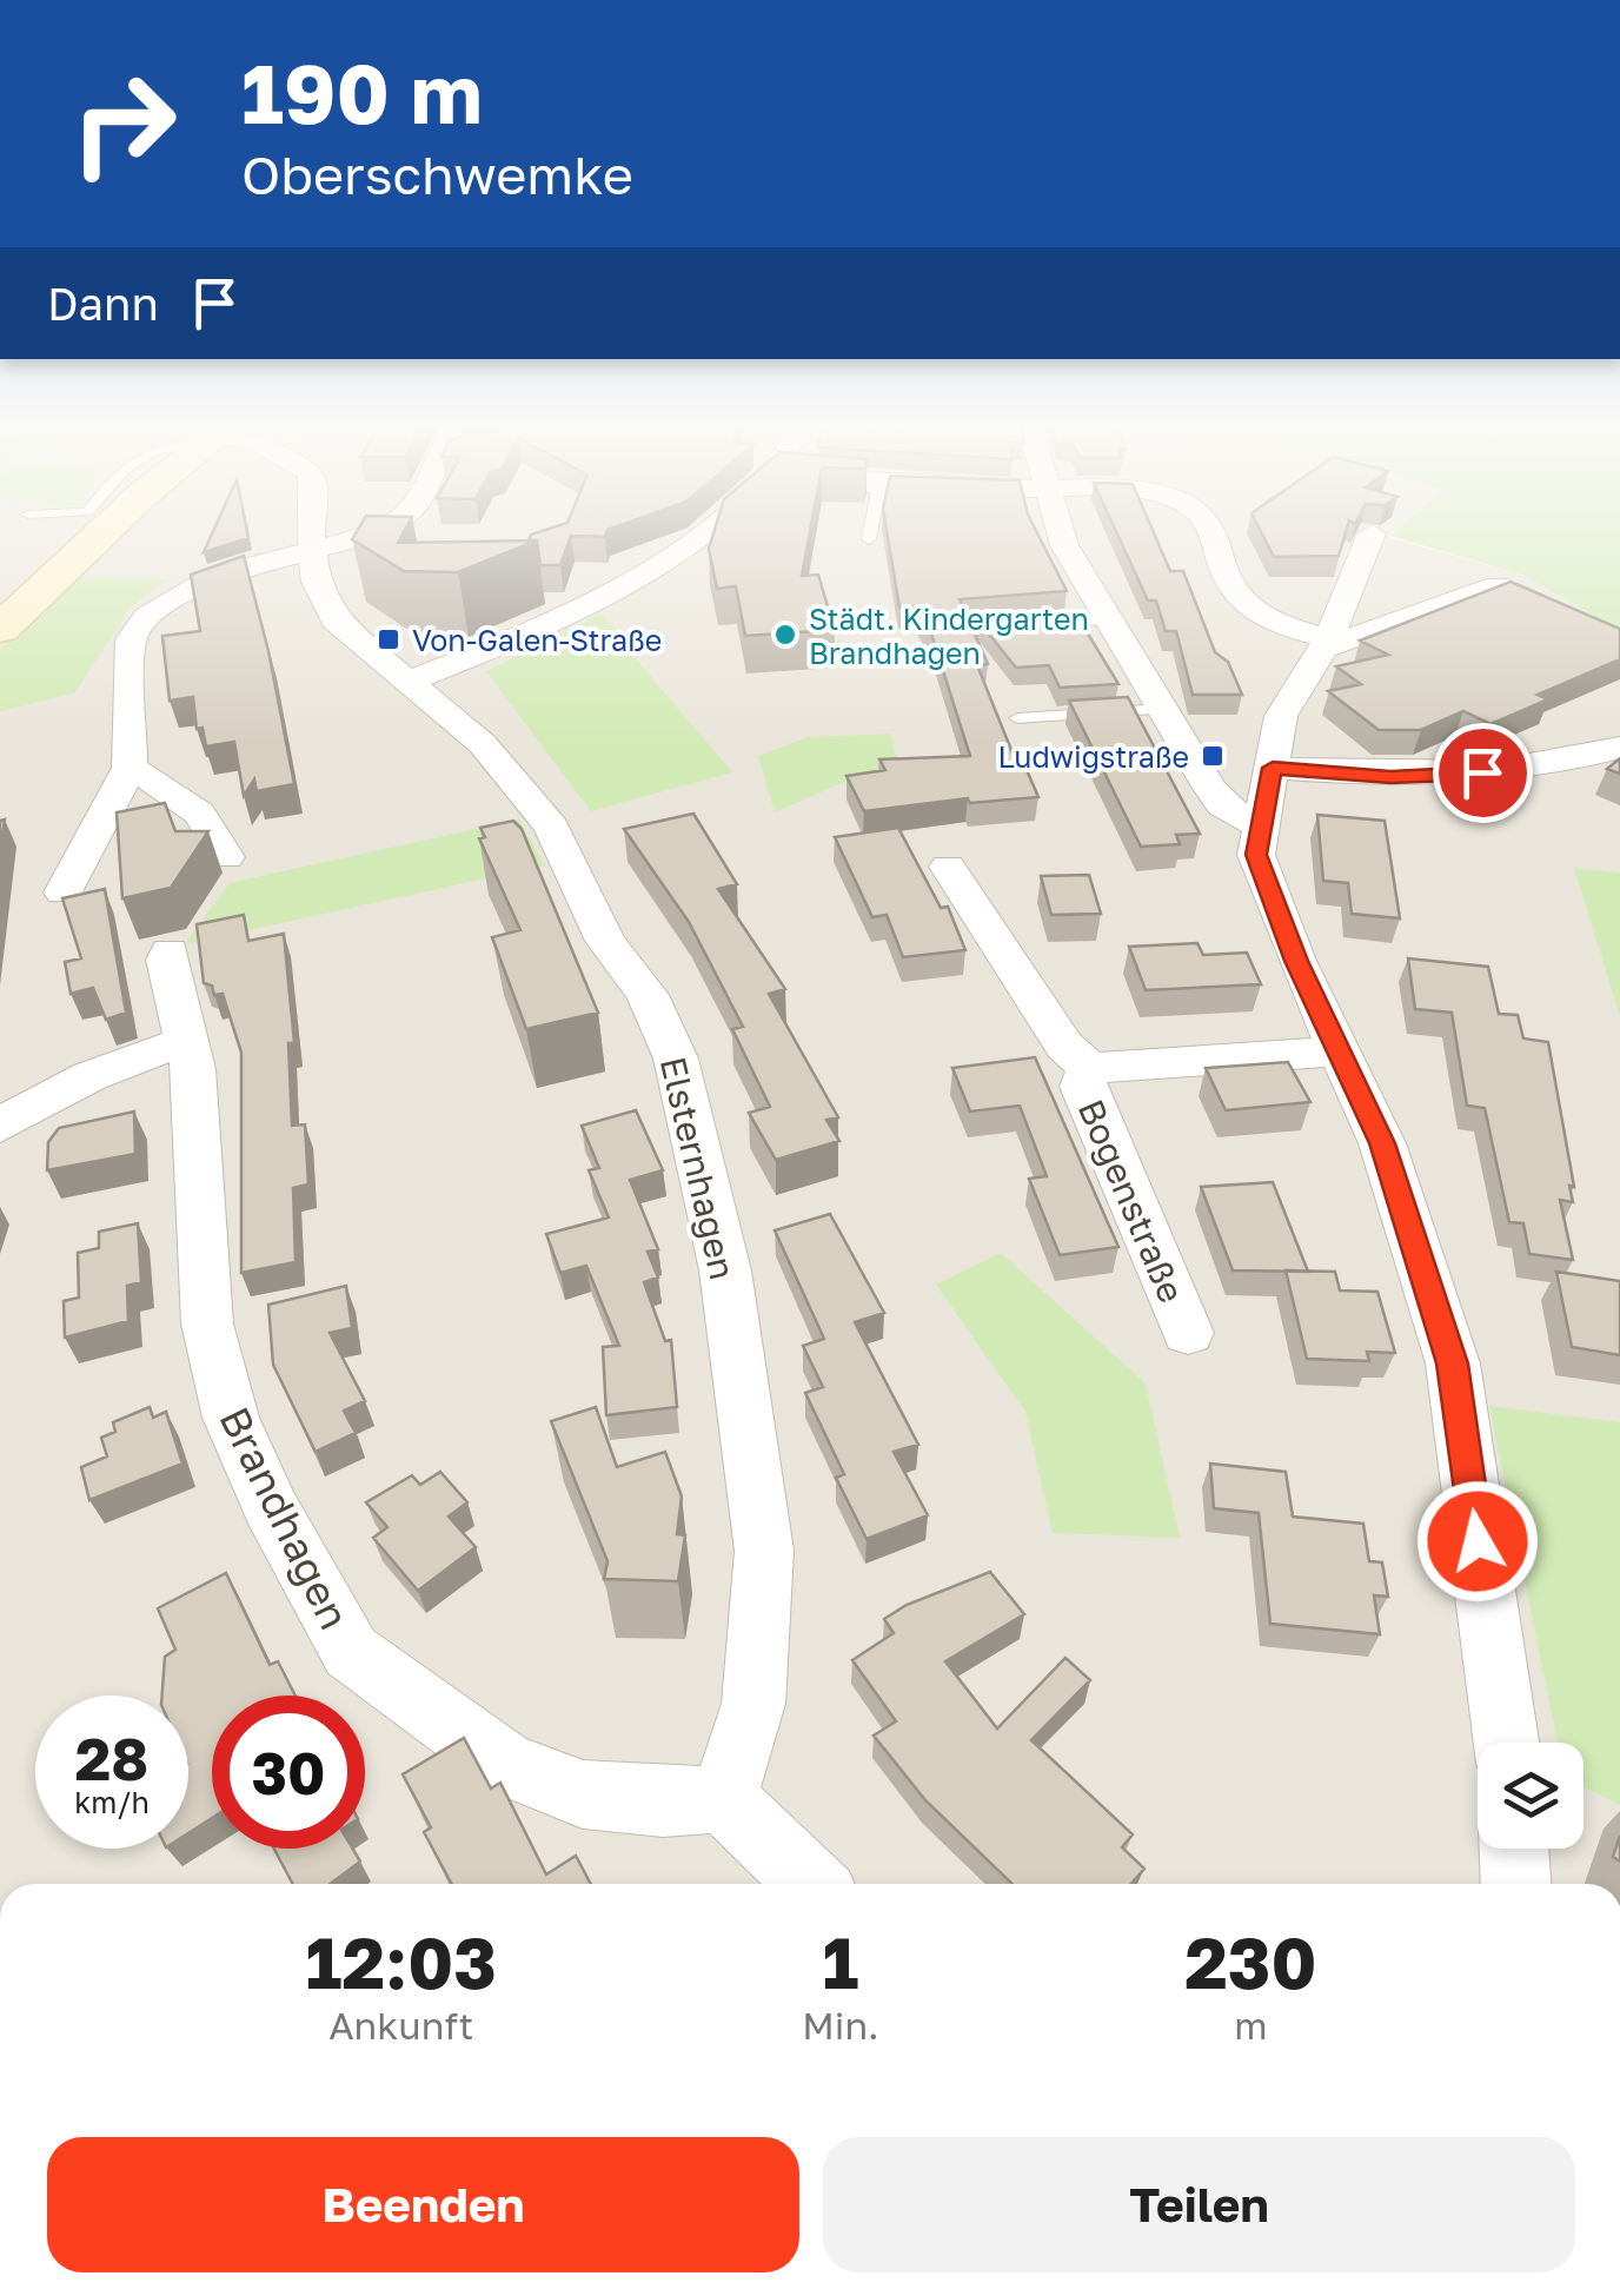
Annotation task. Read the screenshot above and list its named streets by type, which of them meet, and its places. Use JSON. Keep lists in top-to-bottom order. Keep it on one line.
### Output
{"streets":{"street":["Elsternhagen","Bogenstraße","Brandhagen"]},"crossings":[["Elsternhagen","Brandhagen"]],"places":{"other":["Städt. Kindergarten Brandhagen"],"transit":["Von-Galen-Straße","Ludwigstraße"]},"page":{"turn":["190 m","Oberschwemke"],"then":"Dann","speed":"28 km/h","limit":"30","eta":["12:03","Ankunft","1","Min.","230","m"],"buttons":["Beenden","Teilen"]}}
